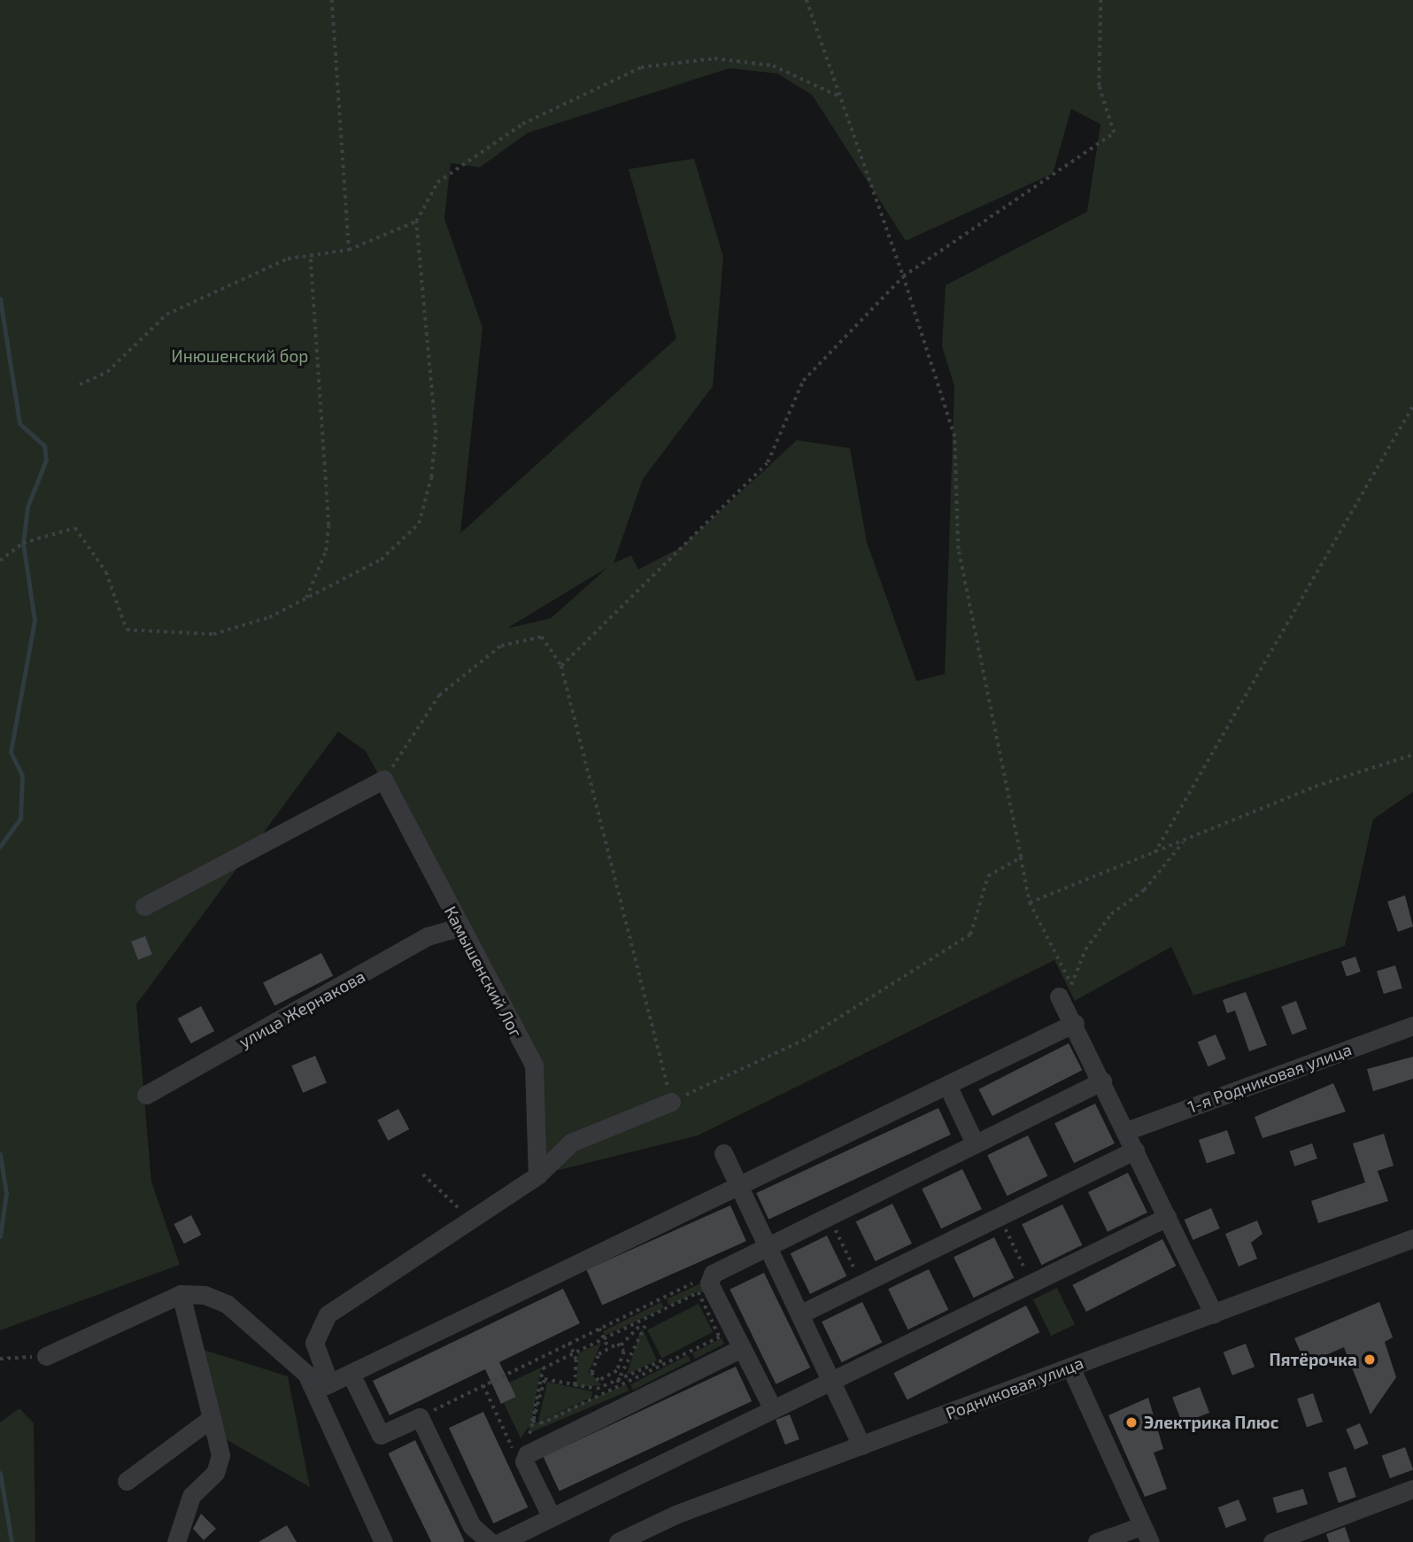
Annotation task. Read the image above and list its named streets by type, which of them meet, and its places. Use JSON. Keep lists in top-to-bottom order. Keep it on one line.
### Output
{"streets":{"street":["Камышенский Лог","улица Жернакова","1-я Родниковая улица","Родниковая улица"]},"crossings":[["Камышенский Лог","улица Жернакова"]],"parks":["Инюшенский бор"],"places":["Пятёрочка","Электрика Плюс"]}
